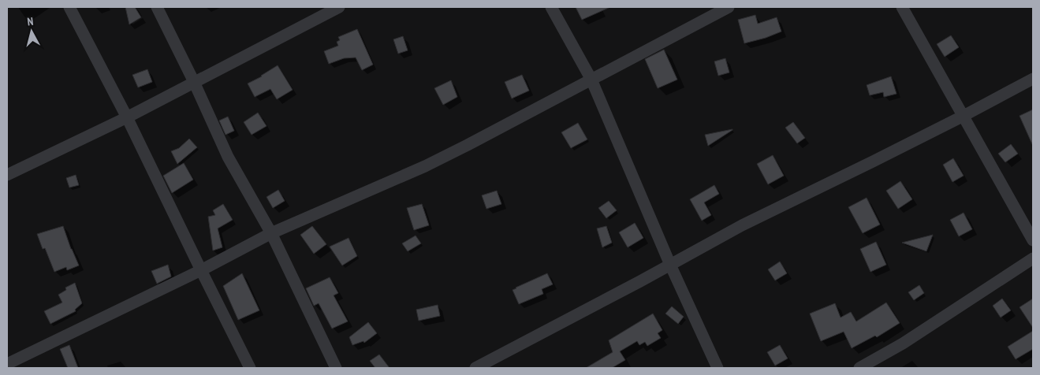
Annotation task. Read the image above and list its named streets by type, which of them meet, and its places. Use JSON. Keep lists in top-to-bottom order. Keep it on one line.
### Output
{"north":"top"}
